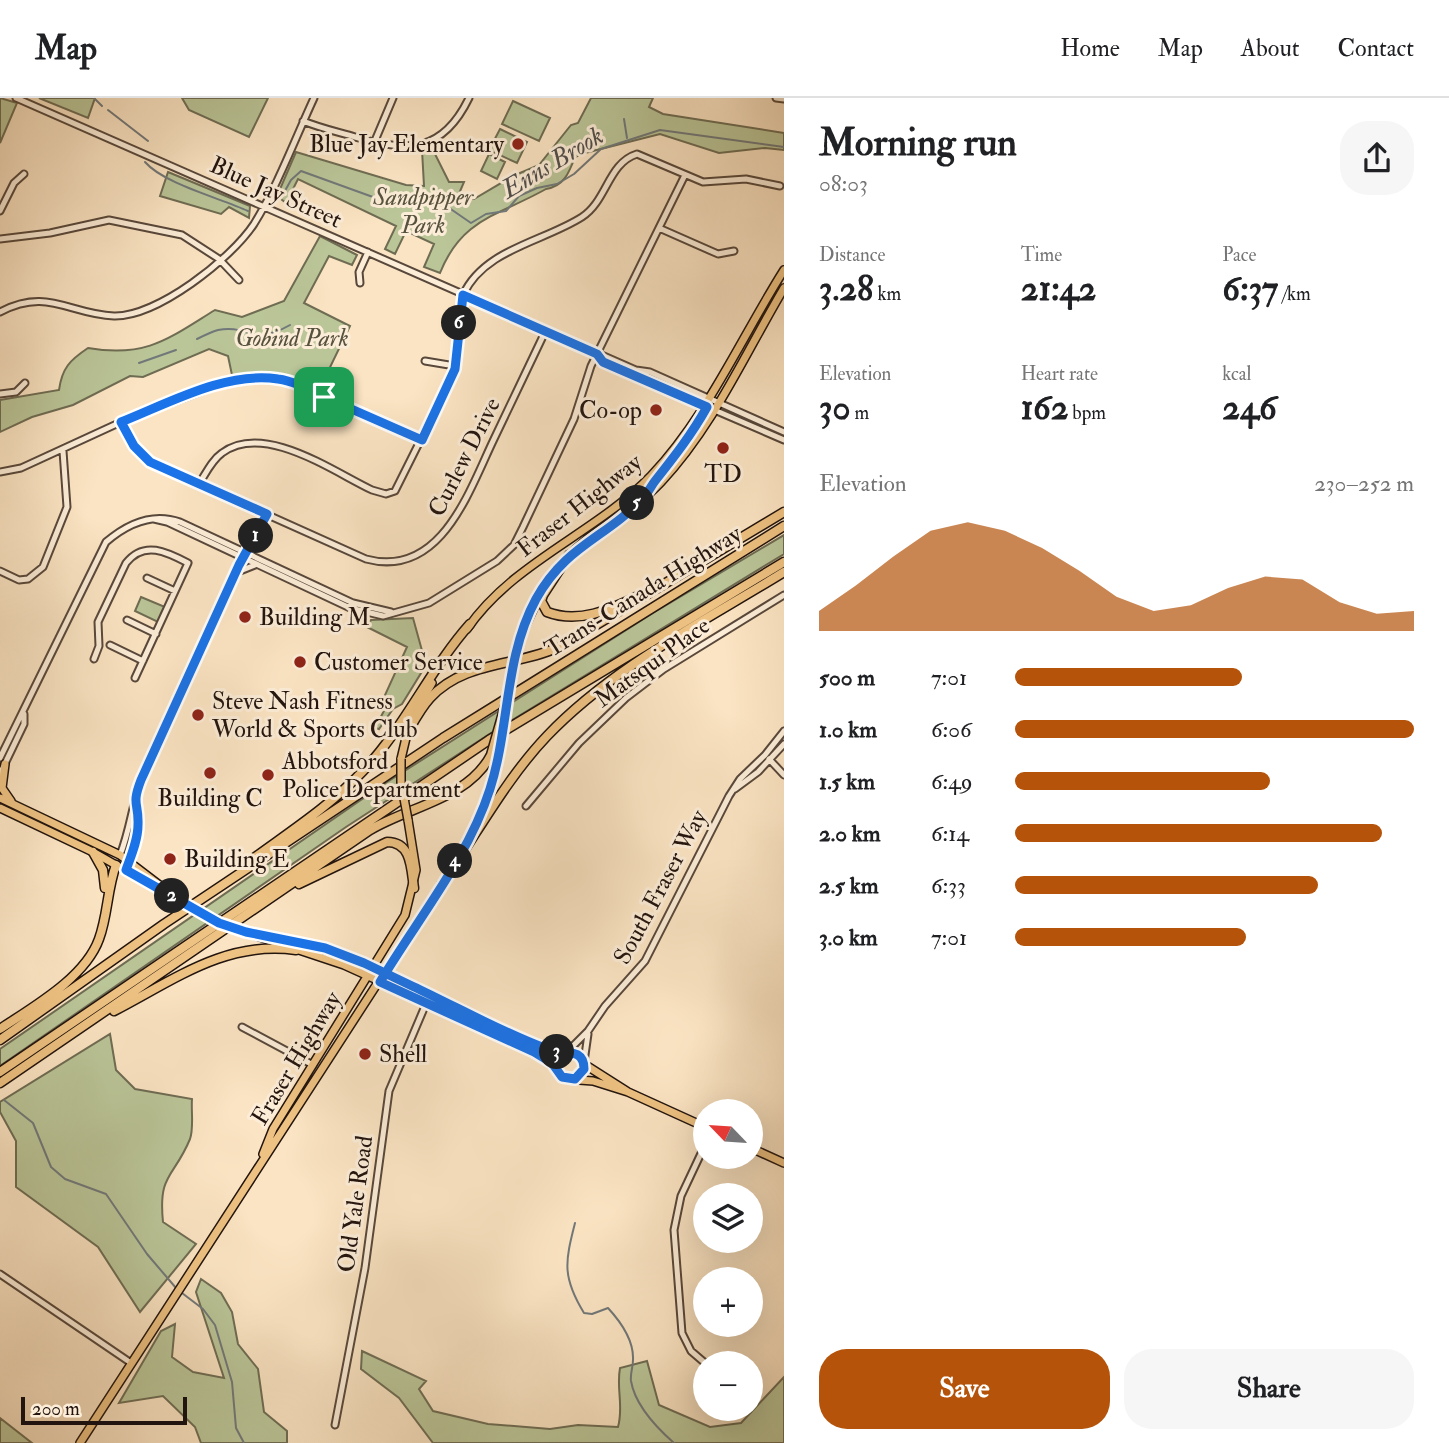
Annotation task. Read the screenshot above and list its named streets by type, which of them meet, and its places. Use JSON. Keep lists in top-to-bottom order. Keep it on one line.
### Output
{"streets":{"highway":["Trans-Canada Highway"],"main road":["Fraser Highway"],"street":["Blue Jay Street","Curlew Drive","Matsqui Place","South Fraser Way","Old Yale Road"]},"crossings":[["Blue Jay Street","Curlew Drive"],["Blue Jay Street","Fraser Highway"]],"water":["Enns Brook"],"parks":["Sandpipper Park","Gobind Park"],"places":["Blue Jay Elementary","Co-op","TD","Building M","Customer Service","Steve Nash Fitness World & Sports Club","Building C","Abbotsford Police Department","Building E","Shell"],"scale_bar":"200 m","north":"top left","page":{"header":"Map","nav":["Home","Map","About","Contact"],"heading":["Morning run","08:03"],"stats":[["Distance","3.28 km"],["Time","21:42"],["Pace","6:37 /km"],["Elevation","30 m"],["Heart rate","162 bpm"],["kcal","246"]],"pins":["6","5","1","4","2","3"],"chart":["Elevation","230–252 m"],"list":[{"name":"500 m","note":"7:01"},{"name":"1.0 km","note":"6:06"},{"name":"1.5 km","note":"6:49"},{"name":"2.0 km","note":"6:14"},{"name":"2.5 km","note":"6:33"},{"name":"3.0 km","note":"7:01"}],"map_buttons":["+","−"],"buttons":["Save","Share"],"scale":"200 m"}}
